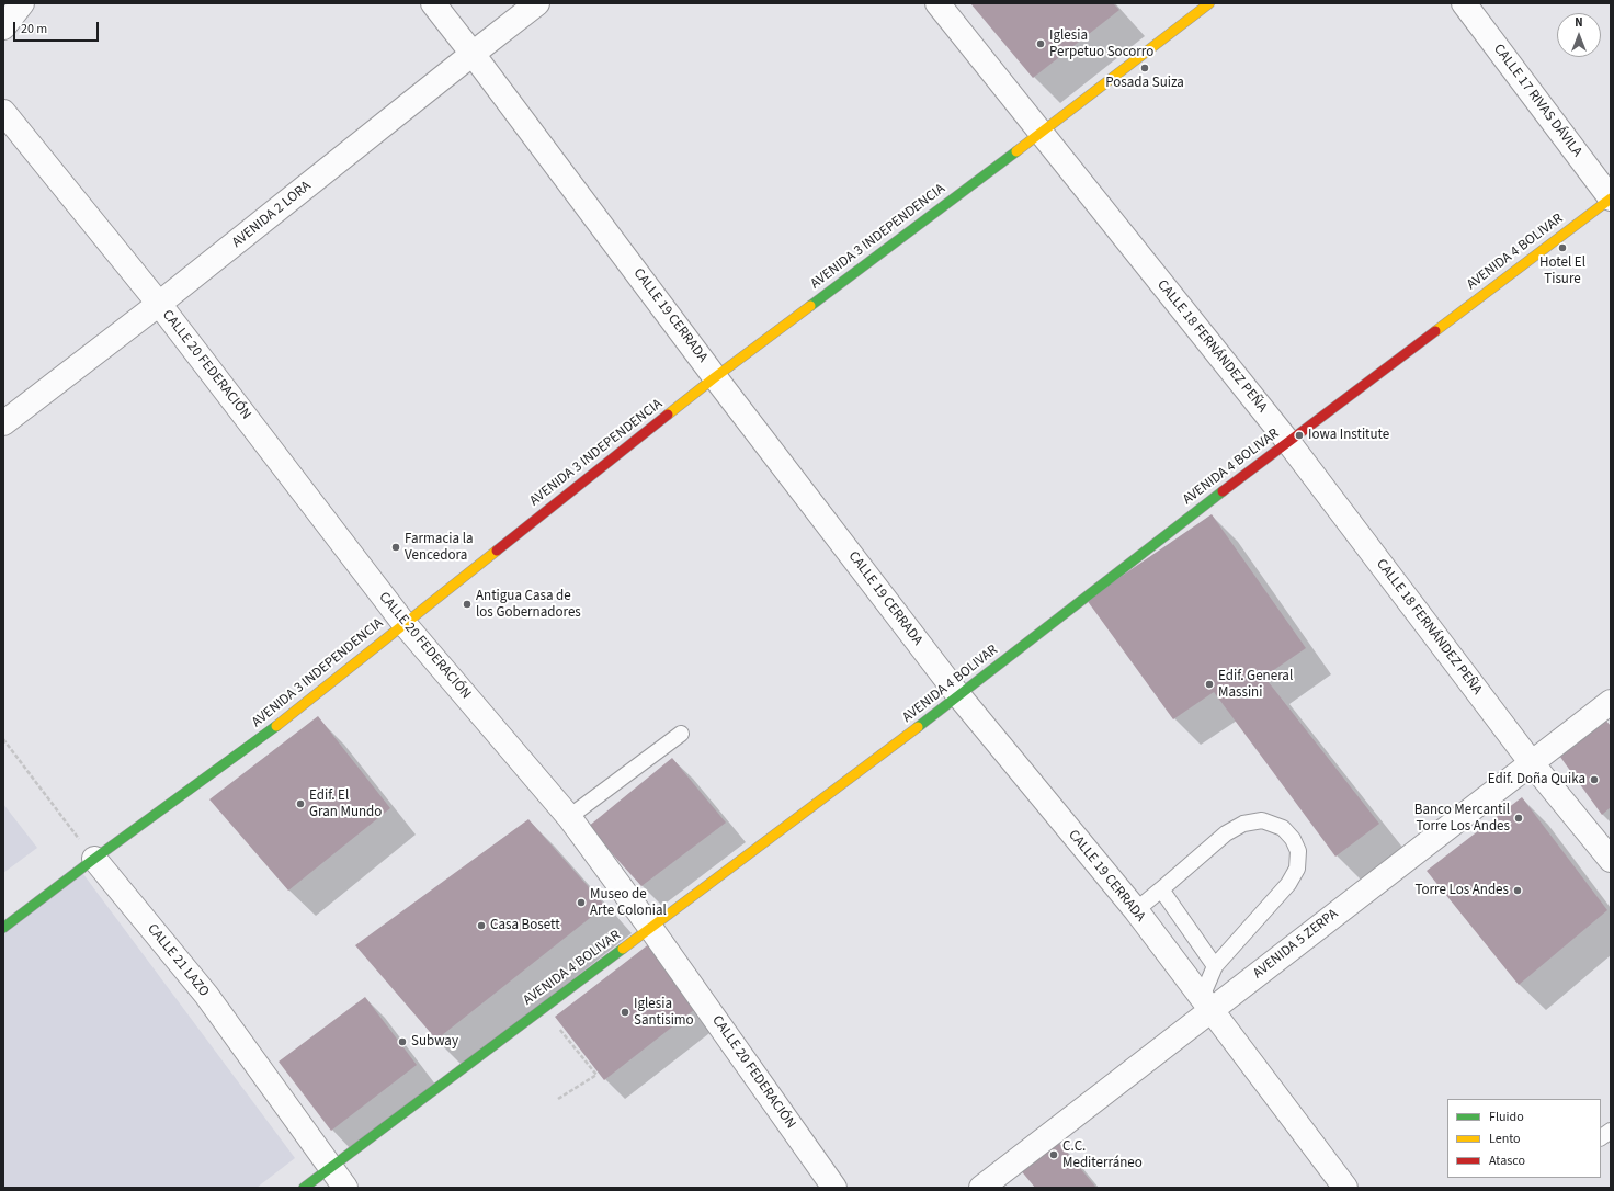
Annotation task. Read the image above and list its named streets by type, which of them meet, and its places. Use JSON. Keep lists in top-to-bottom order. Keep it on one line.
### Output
{"streets":{"street":["CALLE 17 RIVAS DÁVILA","AVENIDA 2 LORA","AVENIDA 3 INDEPENDENCIA","AVENIDA 4 BOLIVAR","CALLE 19 CERRADA","CALLE 18 FERNÁNDEZ PEÑA","CALLE 20 FEDERACIÓN","AVENIDA 5 ZERPA","CALLE 21 LAZO"]},"crossings":[["CALLE 17 RIVAS DÁVILA","AVENIDA 4 BOLIVAR"],["AVENIDA 2 LORA","CALLE 19 CERRADA"],["AVENIDA 2 LORA","CALLE 20 FEDERACIÓN"],["AVENIDA 3 INDEPENDENCIA","CALLE 19 CERRADA"],["AVENIDA 3 INDEPENDENCIA","CALLE 18 FERNÁNDEZ PEÑA"],["AVENIDA 3 INDEPENDENCIA","CALLE 20 FEDERACIÓN"],["AVENIDA 3 INDEPENDENCIA","CALLE 21 LAZO"],["AVENIDA 4 BOLIVAR","CALLE 19 CERRADA"],["AVENIDA 4 BOLIVAR","CALLE 18 FERNÁNDEZ PEÑA"],["AVENIDA 4 BOLIVAR","CALLE 20 FEDERACIÓN"],["AVENIDA 4 BOLIVAR","CALLE 21 LAZO"],["CALLE 19 CERRADA","AVENIDA 5 ZERPA"],["CALLE 18 FERNÁNDEZ PEÑA","AVENIDA 5 ZERPA"]],"places":["Iglesia Perpetuo Socorro","Posada Suiza","Hotel El Tisure","Iowa Institute","Farmacia la Vencedora","Antigua Casa de los Gobernadores","Edif. General Massini","Edif. Doña Quika","Edif. El Gran Mundo","Banco Mercantil Torre Los Andes","Torre Los Andes","Museo de Arte Colonial","Casa Bosett","Iglesia Santisimo","Subway","C.C. Mediterráneo"],"legend":["Fluido","Lento","Atasco"],"scale_bar":"20 m","north":"top"}
